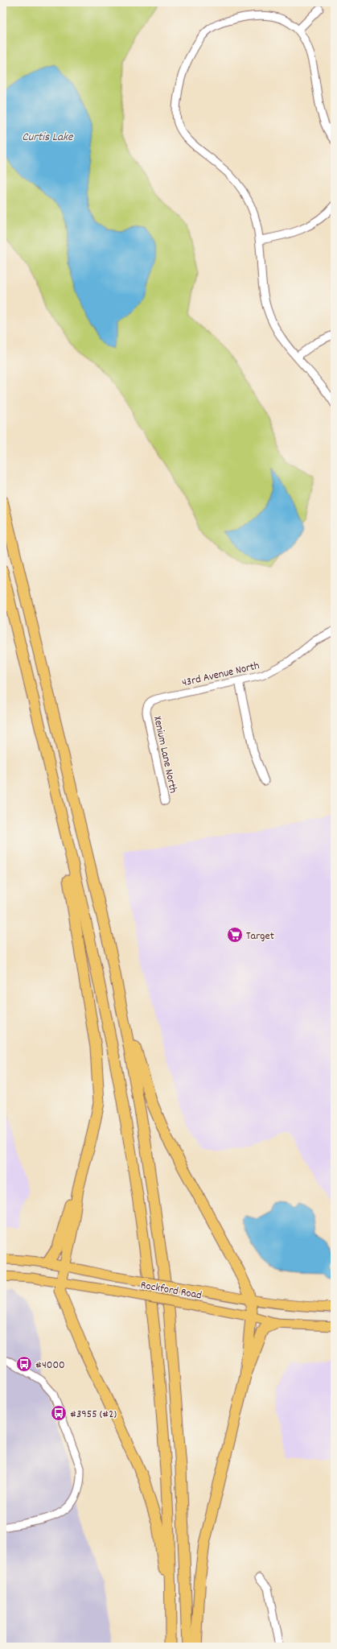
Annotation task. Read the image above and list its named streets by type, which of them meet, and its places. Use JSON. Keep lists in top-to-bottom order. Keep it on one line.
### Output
{"streets":{"main road":["Rockford Road"],"street":["43rd Avenue North","Xenium Lane North"]},"crossings":[["43rd Avenue North","Xenium Lane North"]],"water":["Curtis Lake"],"places":{"supermarket":["Target"],"bus stop":["#4000","#3955 (#2)"]}}
